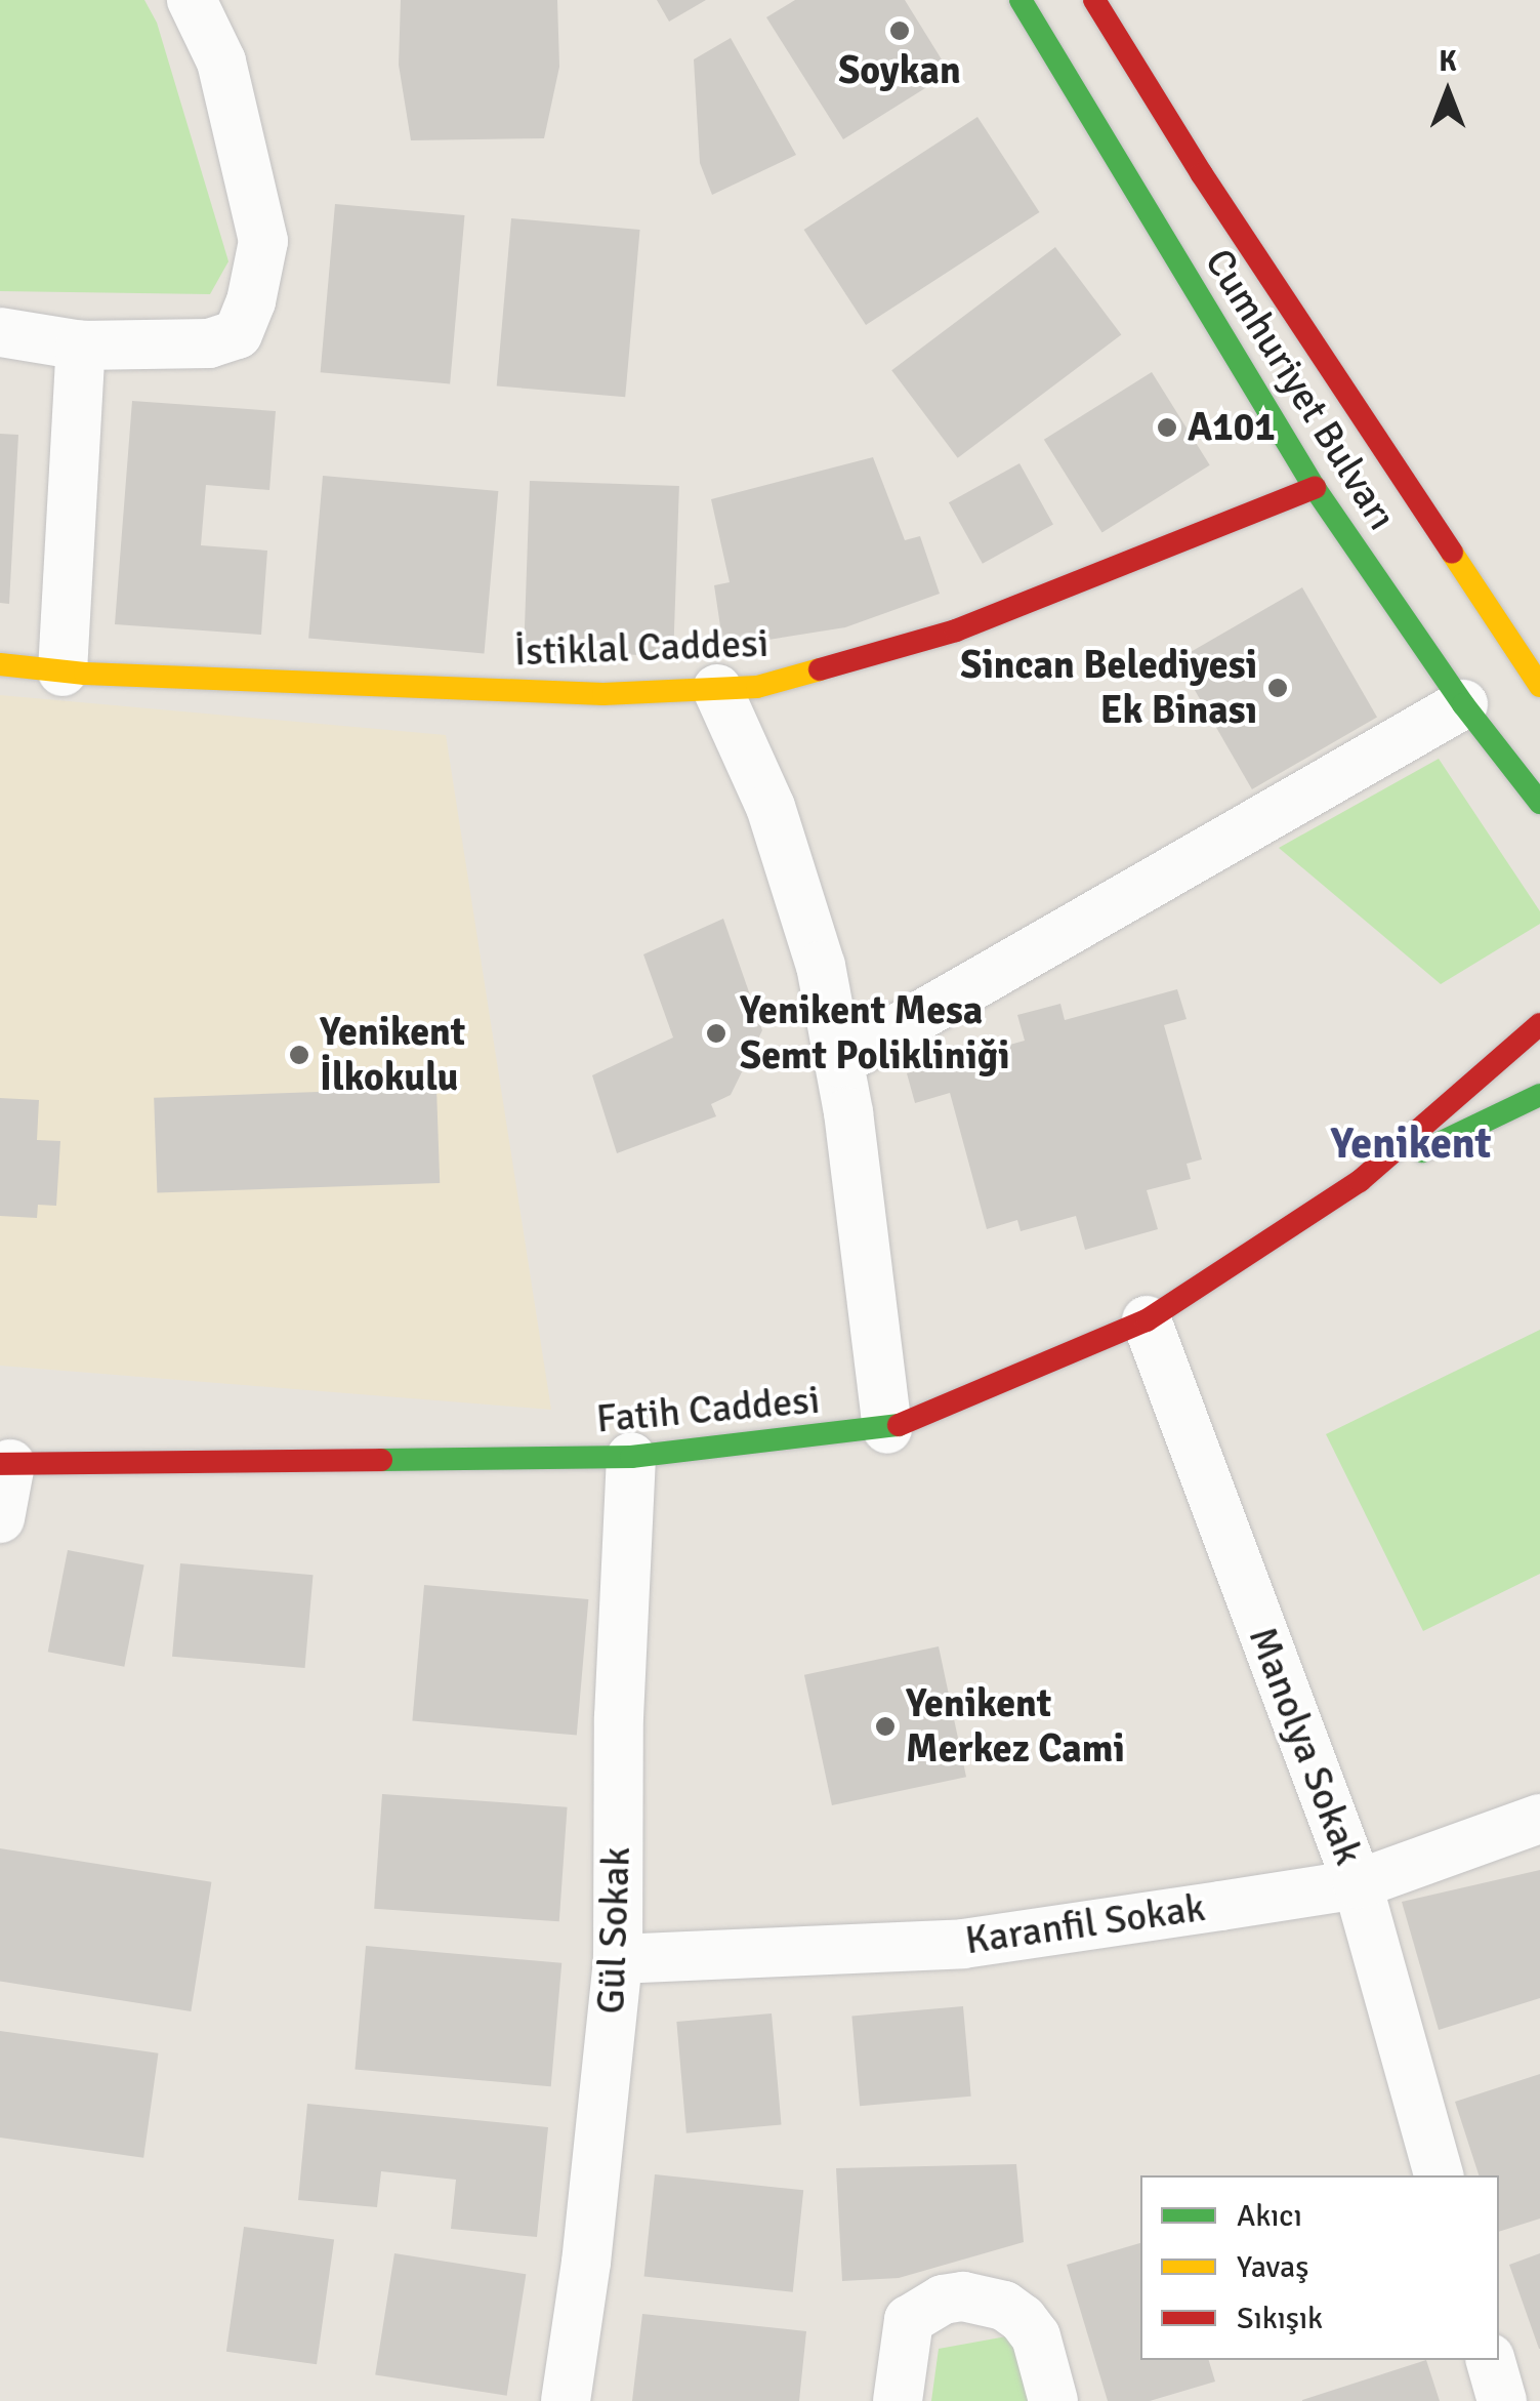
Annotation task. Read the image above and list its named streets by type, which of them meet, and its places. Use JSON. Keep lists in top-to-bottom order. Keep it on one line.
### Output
{"streets":{"street":["Cumhuriyet Bulvarı","İstiklal Caddesi","Fatih Caddesi","Manolya Sokak","Karanfil Sokak","Gül Sokak"]},"crossings":[["Cumhuriyet Bulvarı","İstiklal Caddesi"],["Fatih Caddesi","Manolya Sokak"],["Fatih Caddesi","Gül Sokak"],["Manolya Sokak","Karanfil Sokak"],["Karanfil Sokak","Gül Sokak"]],"districts":["Yenikent"],"places":["Soykan","A101","Sincan Belediyesi Ek Binası","Yenikent Mesa Semt Polikliniği","Yenikent İlkokulu","Yenikent Merkez Cami"],"legend":["Akıcı","Yavaş","Sıkışık"],"north":"top"}
